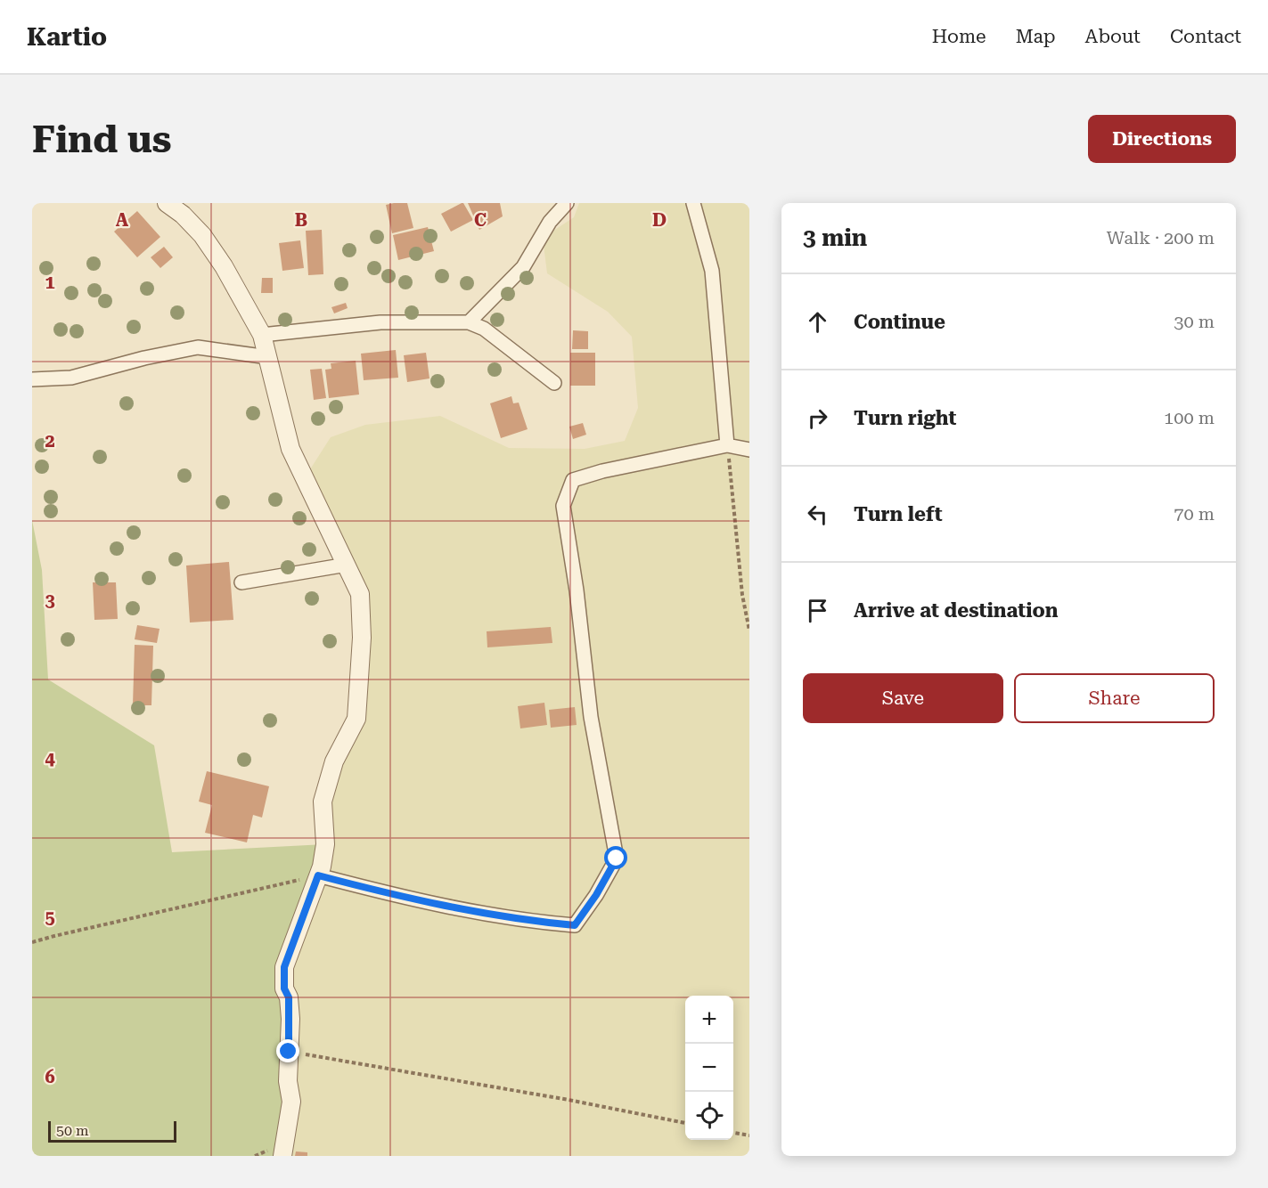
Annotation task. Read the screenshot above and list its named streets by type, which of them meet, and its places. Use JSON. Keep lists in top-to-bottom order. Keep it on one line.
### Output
{"scale_bar":"50 m","page":{"header":"Kartio","nav":["Home","Map","About","Contact"],"buttons":["Directions",["Save","Share"]],"title":"Find us","heading":["3 min","Walk · 200 m"],"list":[["Continue","30 m"],["Turn right","100 m"],["Turn left","70 m"],"Arrive at destination"],"map_buttons":["+","−"],"scale":"50 m"},"grid":{"columns":["A","B","C","D"],"rows":["1","2","3","4","5","6"]}}
